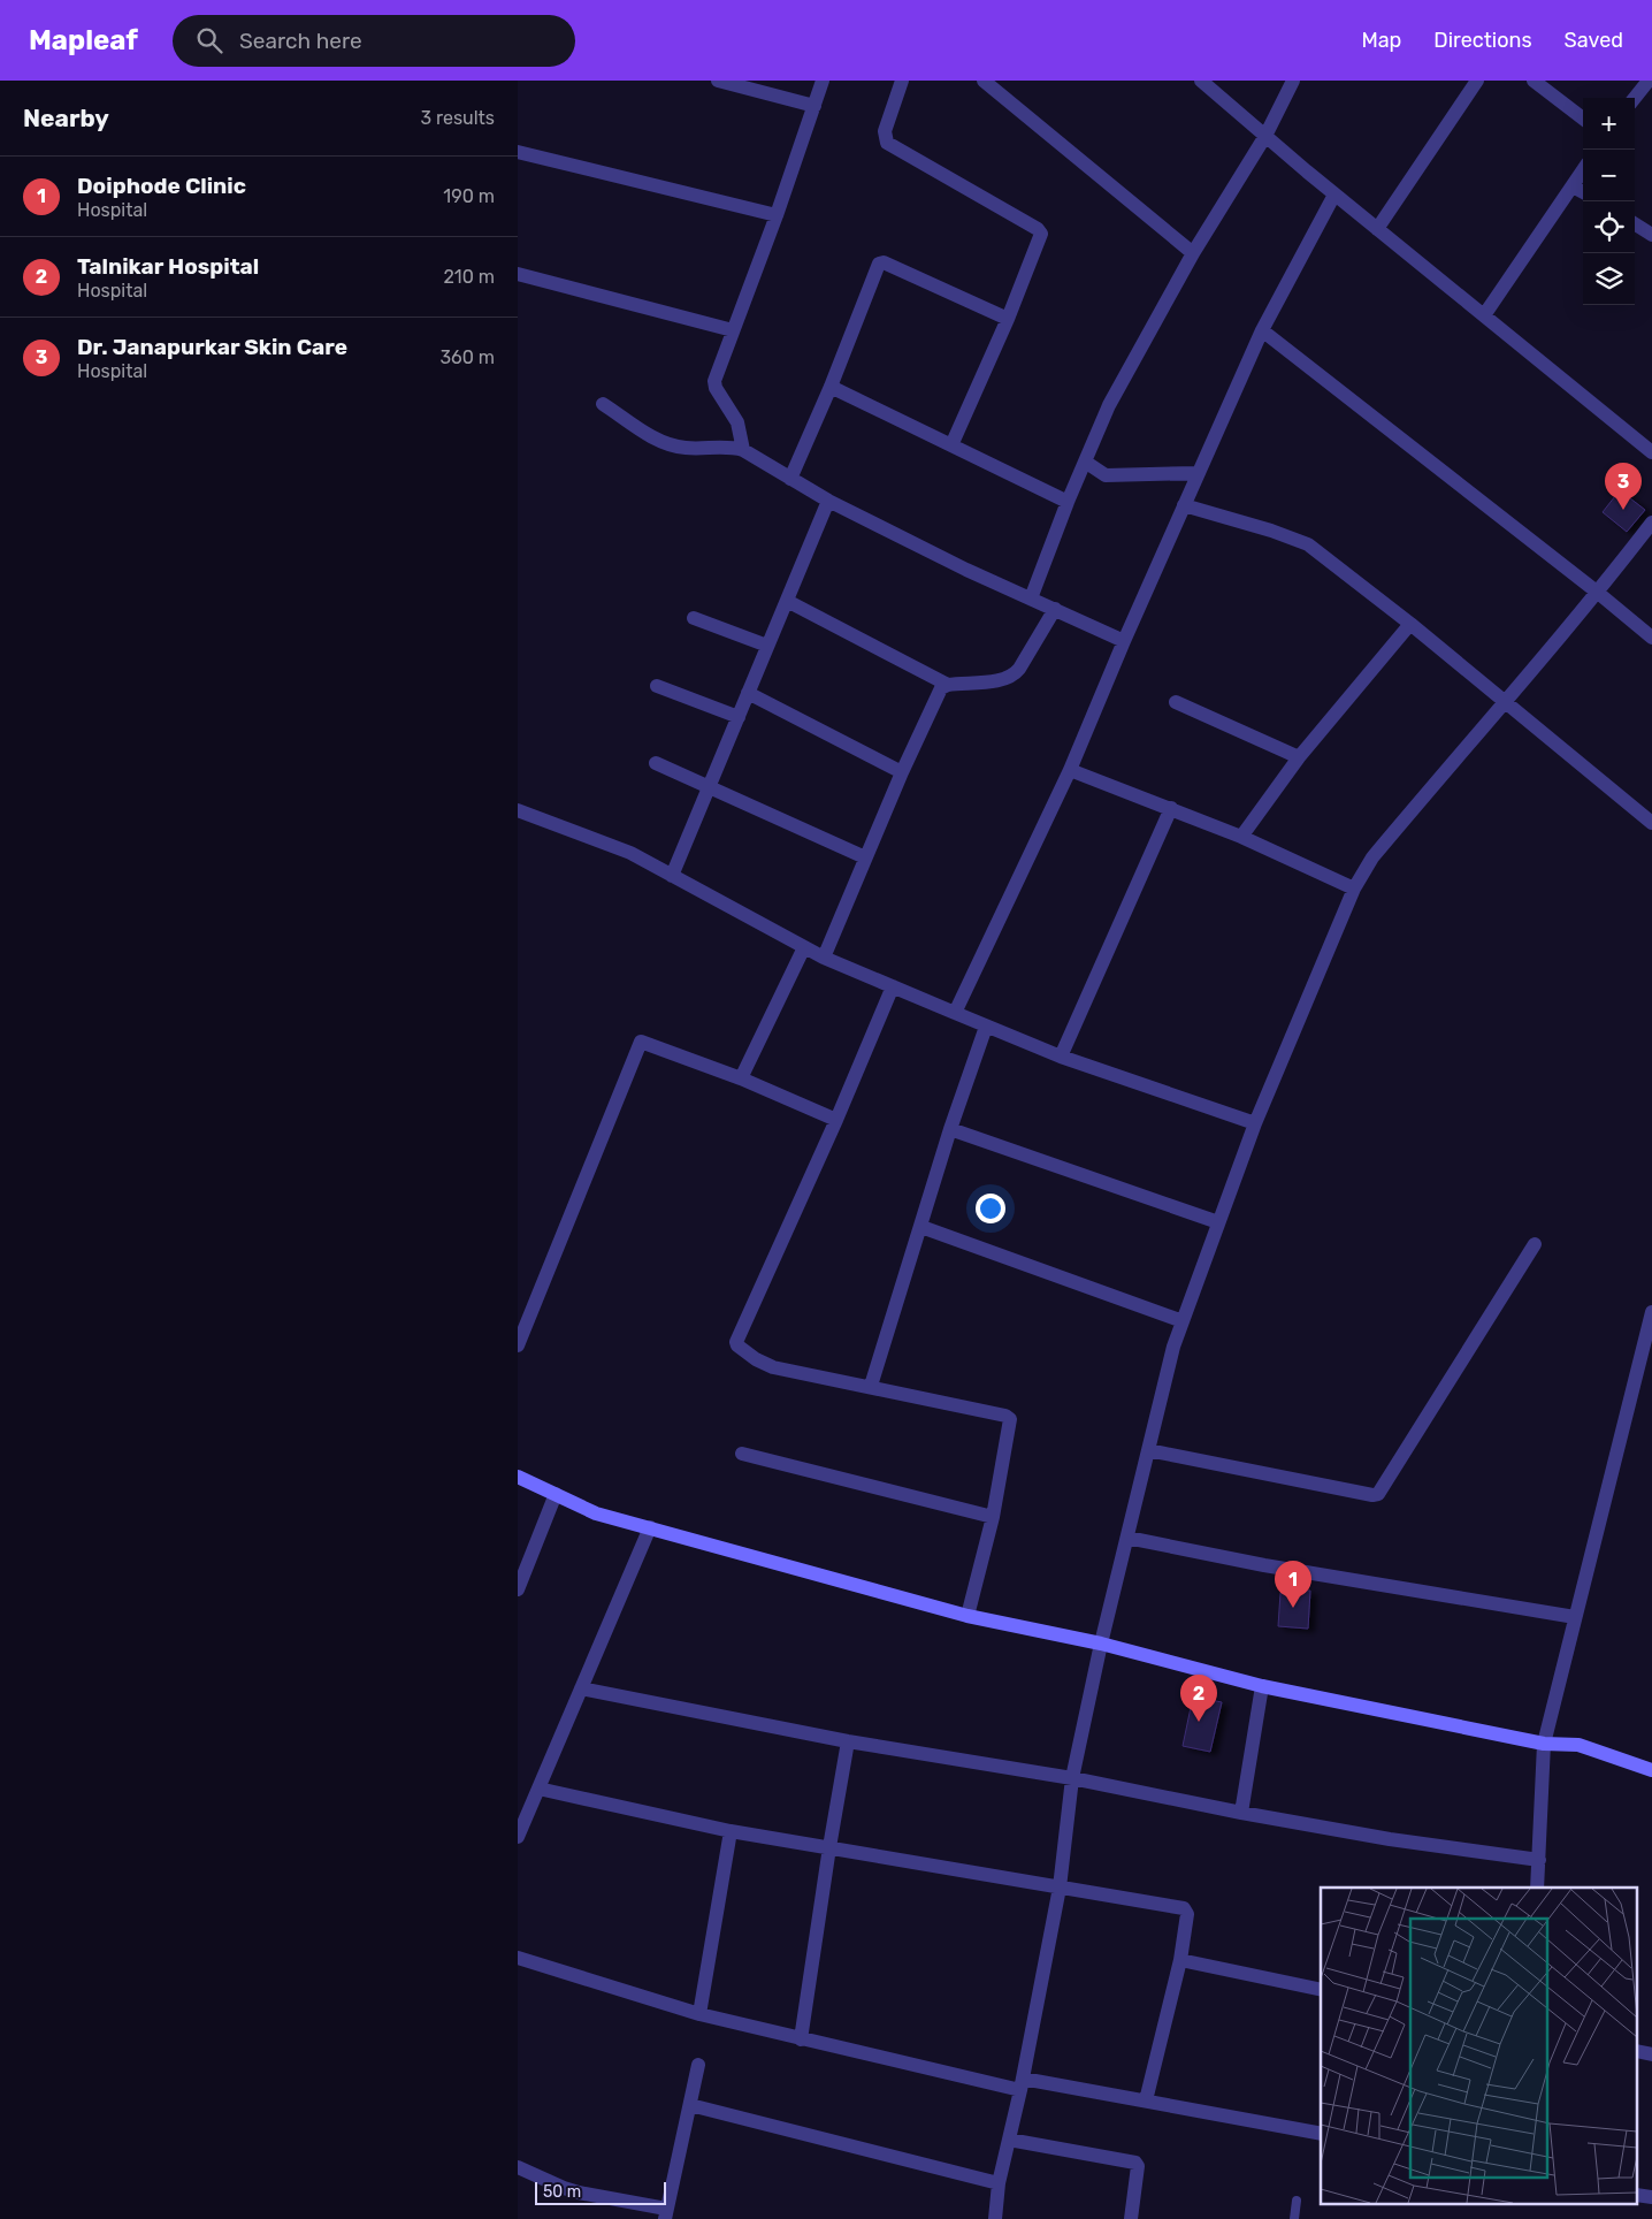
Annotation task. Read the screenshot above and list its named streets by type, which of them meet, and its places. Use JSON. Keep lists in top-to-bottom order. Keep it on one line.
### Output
{"scale_bar":"50 m","page":{"header":"Mapleaf","search":"Search here","nav":["Map","Directions","Saved"],"heading":["Nearby","3 results"],"map_buttons":["+","−"],"list":[{"mark":"1","name":"Doiphode Clinic","note":"Hospital","value":"190 m"},{"mark":"2","name":"Talnikar Hospital","note":"Hospital","value":"210 m"},{"mark":"3","name":"Dr. Janapurkar Skin Care","note":"Hospital","value":"360 m"}],"pins":["3","1","2"],"scale":"50 m"}}
